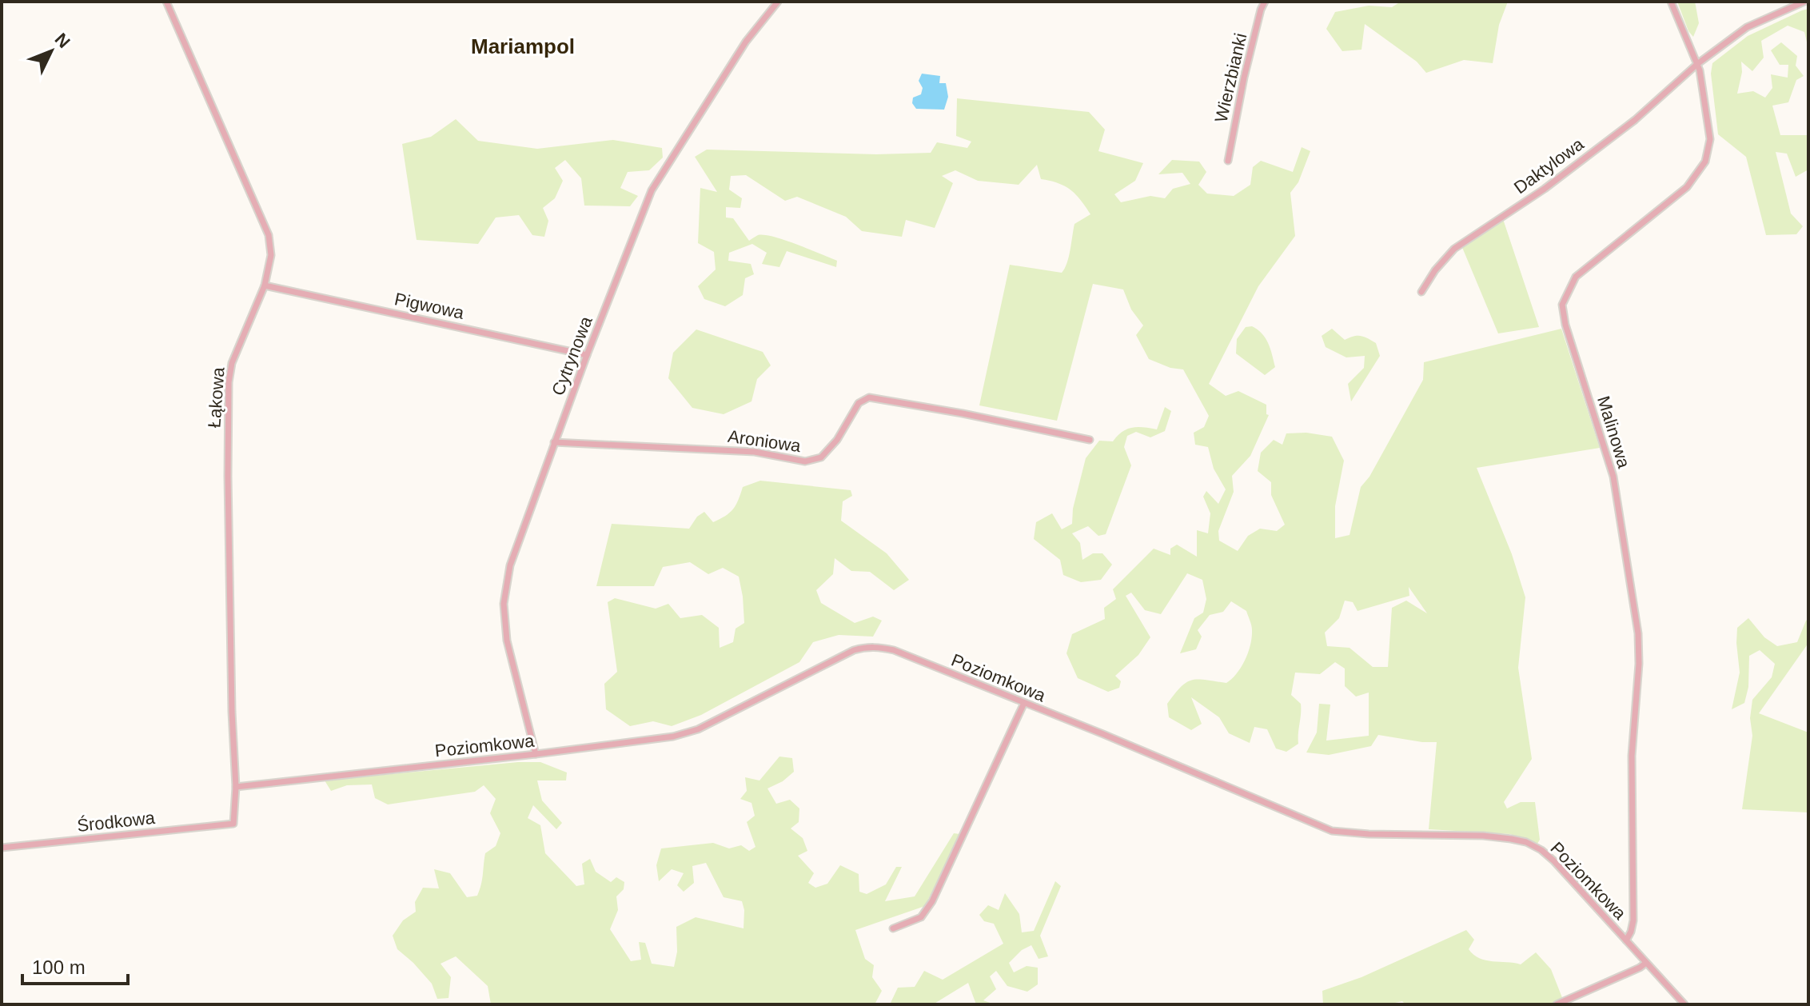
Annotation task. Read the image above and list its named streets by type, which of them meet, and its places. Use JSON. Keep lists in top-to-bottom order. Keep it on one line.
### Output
{"streets":{"street":["Wierzbianki","Daktylowa","Pigwowa","Cytrynowa","Łąkowa","Malinowa","Aroniowa","Poziomkowa","Środkowa"]},"crossings":[["Daktylowa","Malinowa"],["Pigwowa","Cytrynowa"],["Pigwowa","Łąkowa"],["Cytrynowa","Aroniowa"],["Cytrynowa","Poziomkowa"],["Łąkowa","Poziomkowa"],["Łąkowa","Środkowa"],["Malinowa","Poziomkowa"]],"districts":["Mariampol"],"scale_bar":"100 m","north":"top right"}
